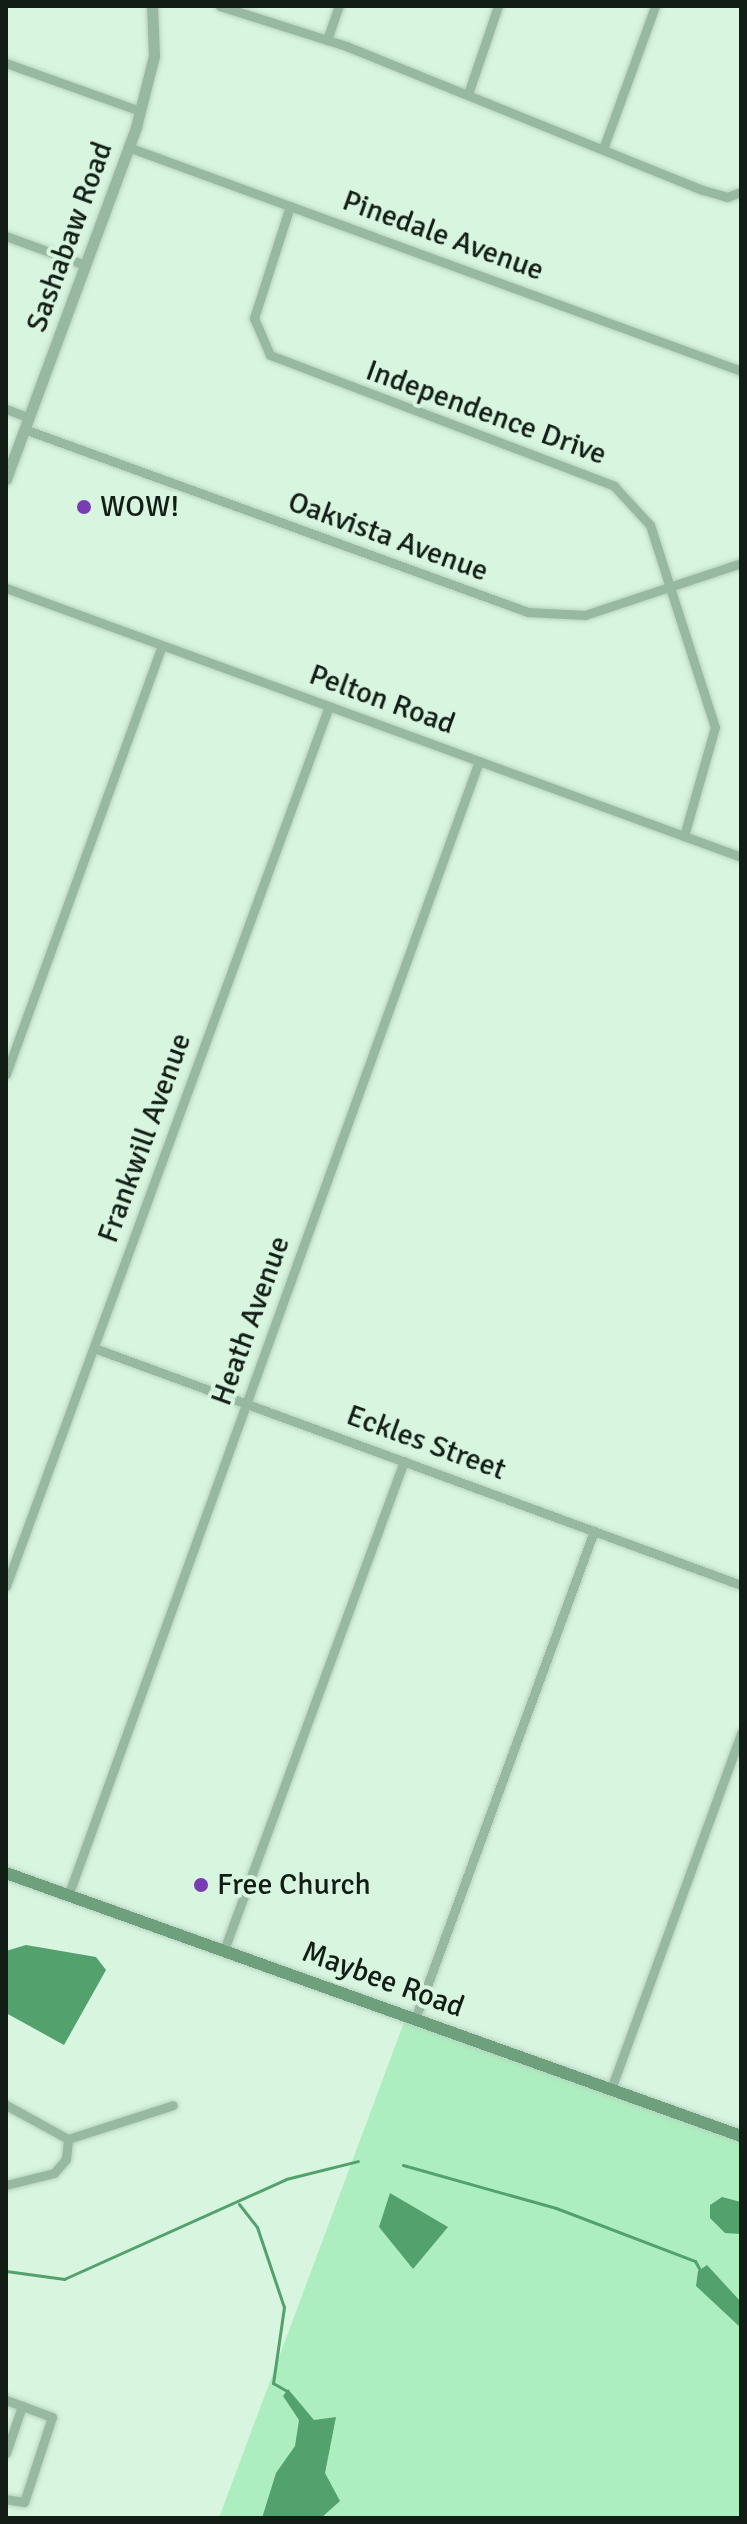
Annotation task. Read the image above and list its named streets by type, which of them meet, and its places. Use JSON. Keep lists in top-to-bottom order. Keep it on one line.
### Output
{"streets":{"main road":["Maybee Road"],"street":["Pinedale Avenue","Sashabaw Road","Independence Drive","Oakvista Avenue","Pelton Road","Frankwill Avenue","Heath Avenue","Eckles Street"]},"crossings":[["Pinedale Avenue","Sashabaw Road"],["Pinedale Avenue","Independence Drive"],["Sashabaw Road","Oakvista Avenue"],["Independence Drive","Oakvista Avenue"],["Independence Drive","Pelton Road"],["Pelton Road","Frankwill Avenue"],["Pelton Road","Heath Avenue"],["Frankwill Avenue","Eckles Street"],["Heath Avenue","Eckles Street"],["Heath Avenue","Maybee Road"]],"places":["WOW!","Free Church"]}
